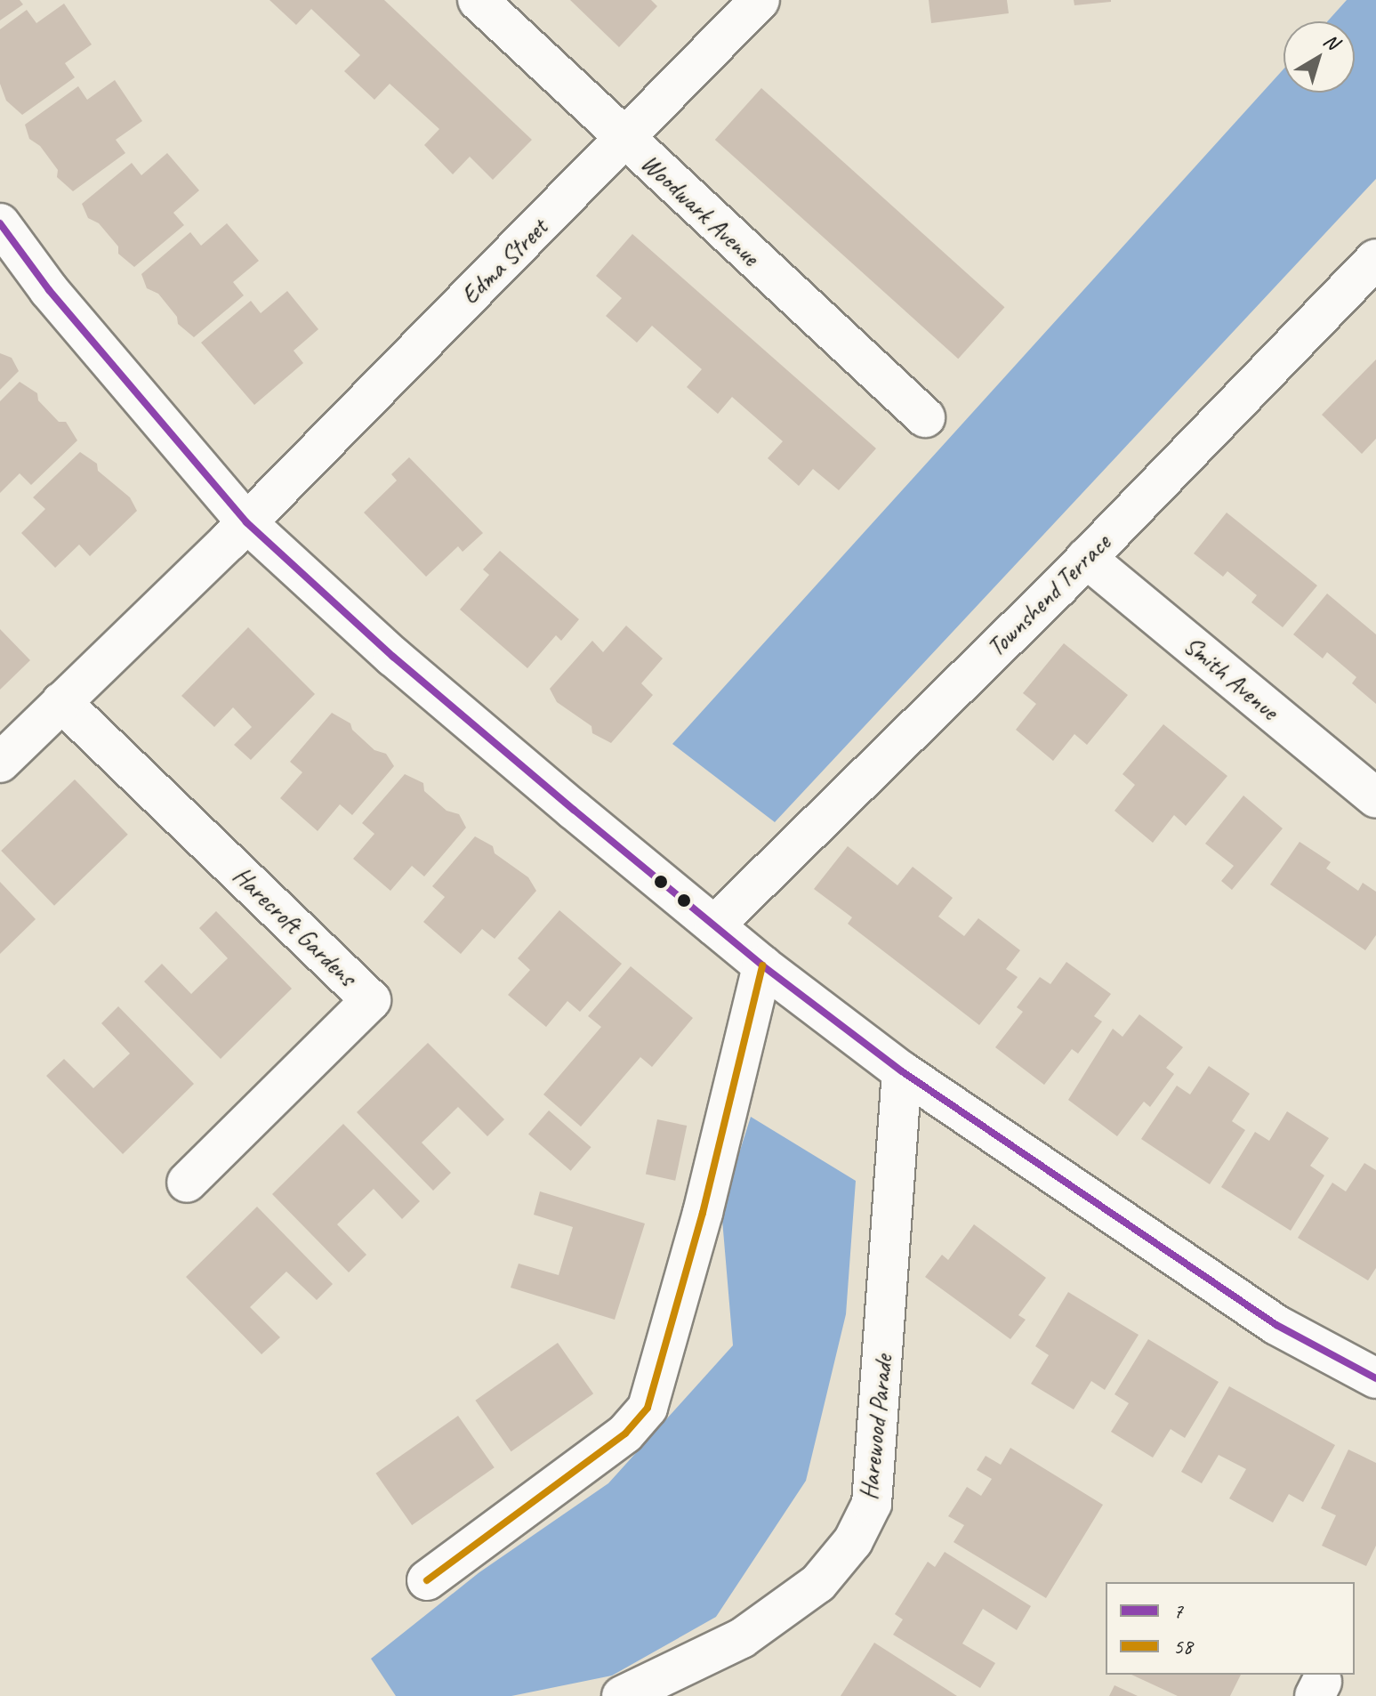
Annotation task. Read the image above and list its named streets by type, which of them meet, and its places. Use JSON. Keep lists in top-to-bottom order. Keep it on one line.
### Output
{"streets":{"street":["Woodwark Avenue","Edma Street","Townshend Terrace","Smith Avenue","Harecroft Gardens","Harewood Parade"]},"crossings":[["Woodwark Avenue","Edma Street"],["Townshend Terrace","Smith Avenue"]],"lines":["transit line 7","transit line 58"],"legend":["7","58"],"north":"top right"}
